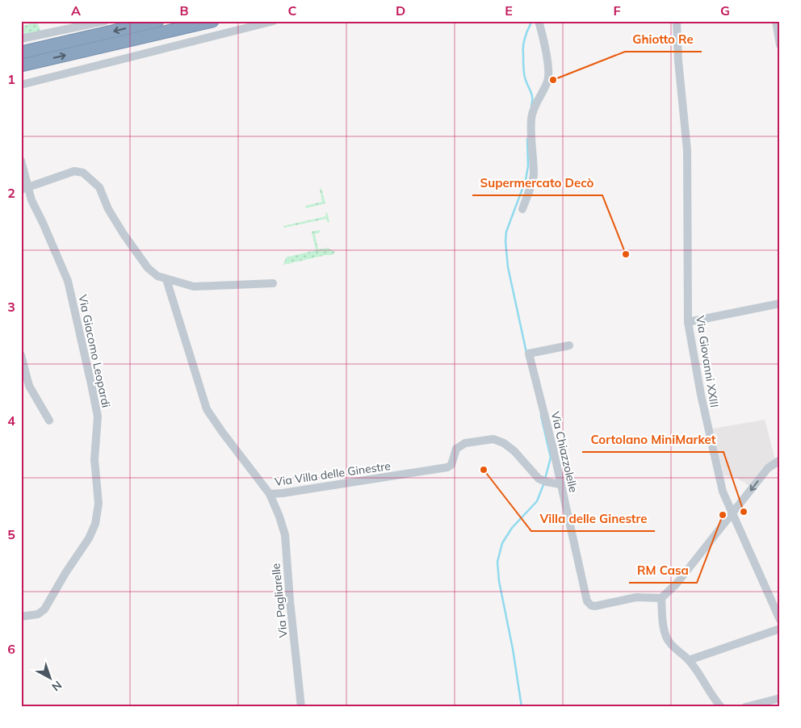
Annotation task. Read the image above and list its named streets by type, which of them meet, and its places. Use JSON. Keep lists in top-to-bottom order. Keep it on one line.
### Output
{"streets":{"street":["Via Giacomo Leopardi","Via Giovanni XXIII","Via Chiazzolelle","Via Villa delle Ginestre","Via Pagliarelle"]},"crossings":[["Via Chiazzolelle","Via Villa delle Ginestre"],["Via Villa delle Ginestre","Via Pagliarelle"]],"places":["Ghiotto Re","Supermercato Decò","Villa delle Ginestre","Cortolano MiniMarket","RM Casa"],"north":"bottom right","grid":{"columns":["A","B","C","D","E","F","G"],"rows":["1","2","3","4","5","6"]}}
